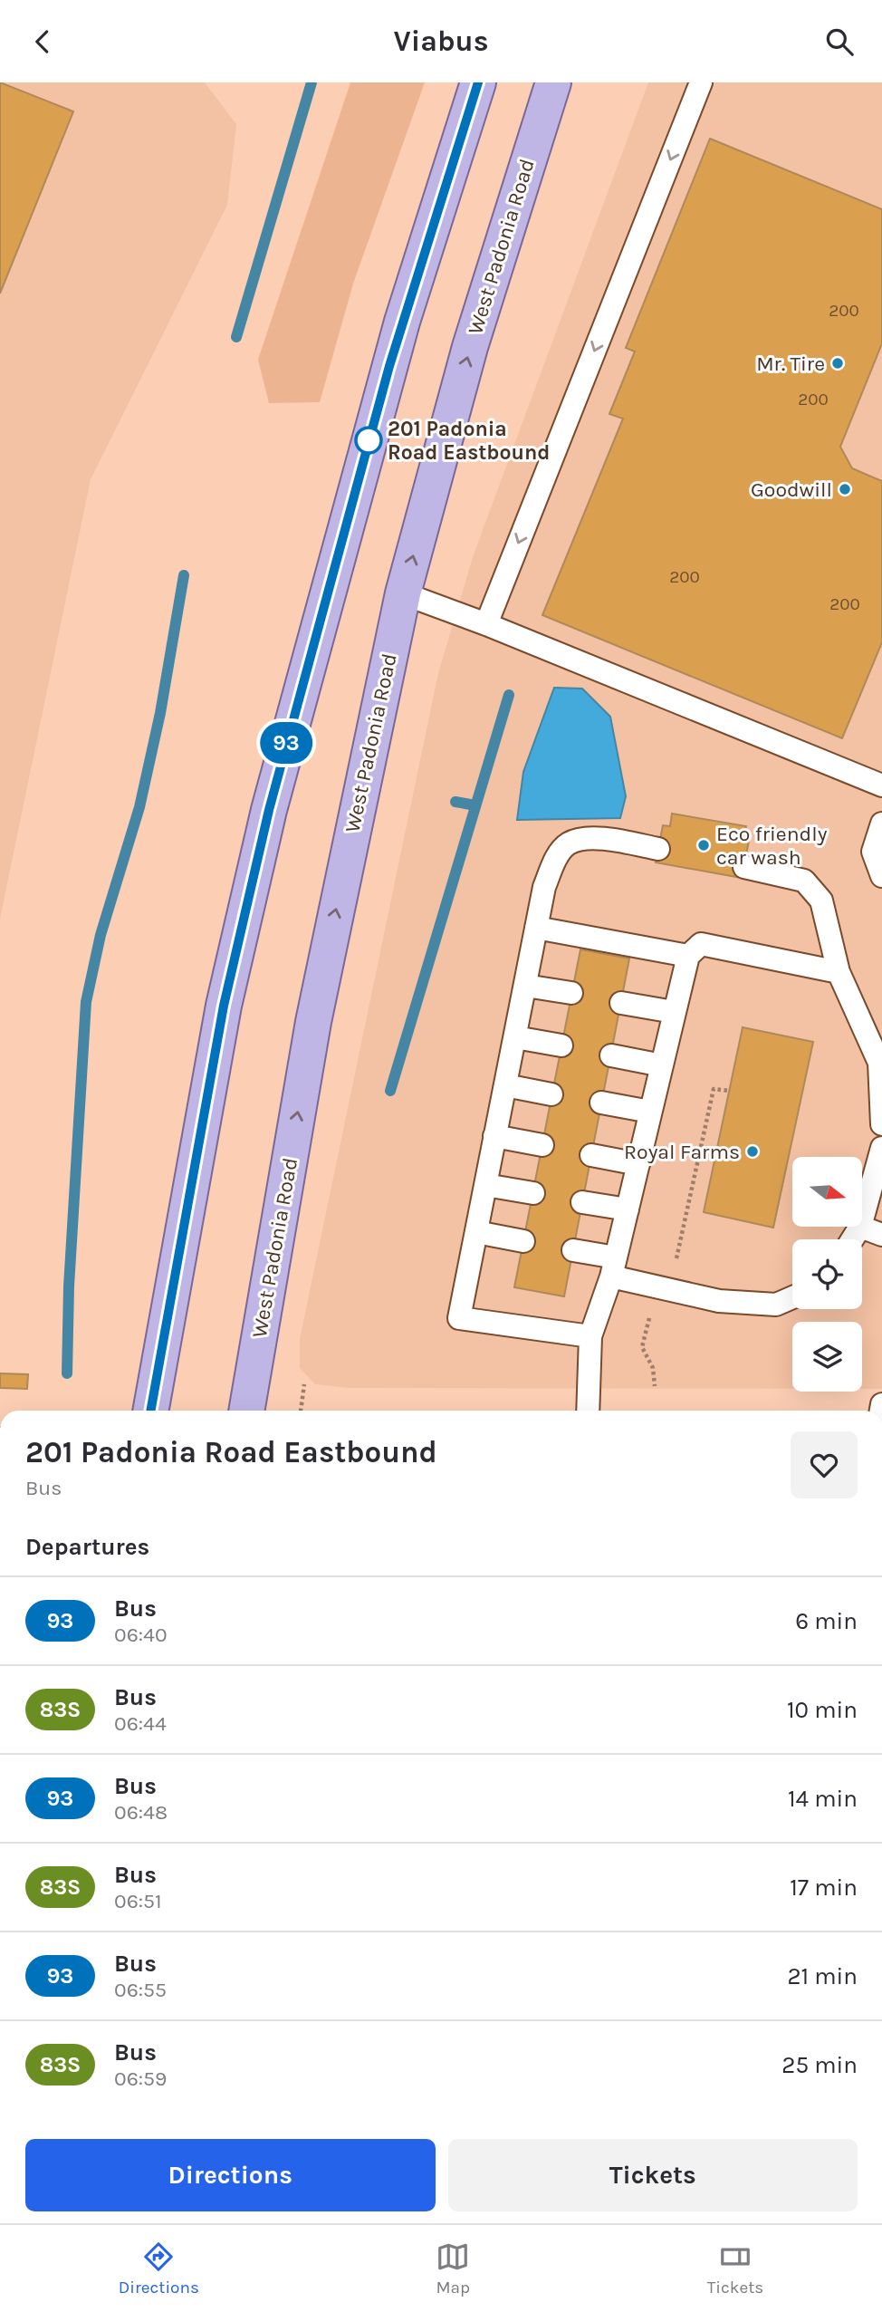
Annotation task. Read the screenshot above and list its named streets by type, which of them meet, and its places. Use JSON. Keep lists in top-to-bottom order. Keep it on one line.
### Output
{"streets":{"main road":["West Padonia Road"]},"places":["Mr. Tire","201 Padonia Road Eastbound","Goodwill","Eco friendly car wash","Royal Farms"],"lines":["bus line 93"],"house_numbers":["200","200","200","200"],"north":"right","page":{"header":"Viabus","on_map":"93","heading":[["201 Padonia Road Eastbound","Bus"],"Departures"],"list":[{"mark":"93","name":"Bus","note":"06:40","value":"6 min"},{"mark":"83S","name":"Bus","note":"06:44","value":"10 min"},{"mark":"93","name":"Bus","note":"06:48","value":"14 min"},{"mark":"83S","name":"Bus","note":"06:51","value":"17 min"},{"mark":"93","name":"Bus","note":"06:55","value":"21 min"},{"mark":"83S","name":"Bus","note":"06:59","value":"25 min"}],"buttons":["Directions","Tickets"],"tabs":["Directions","Map","Tickets"]}}
